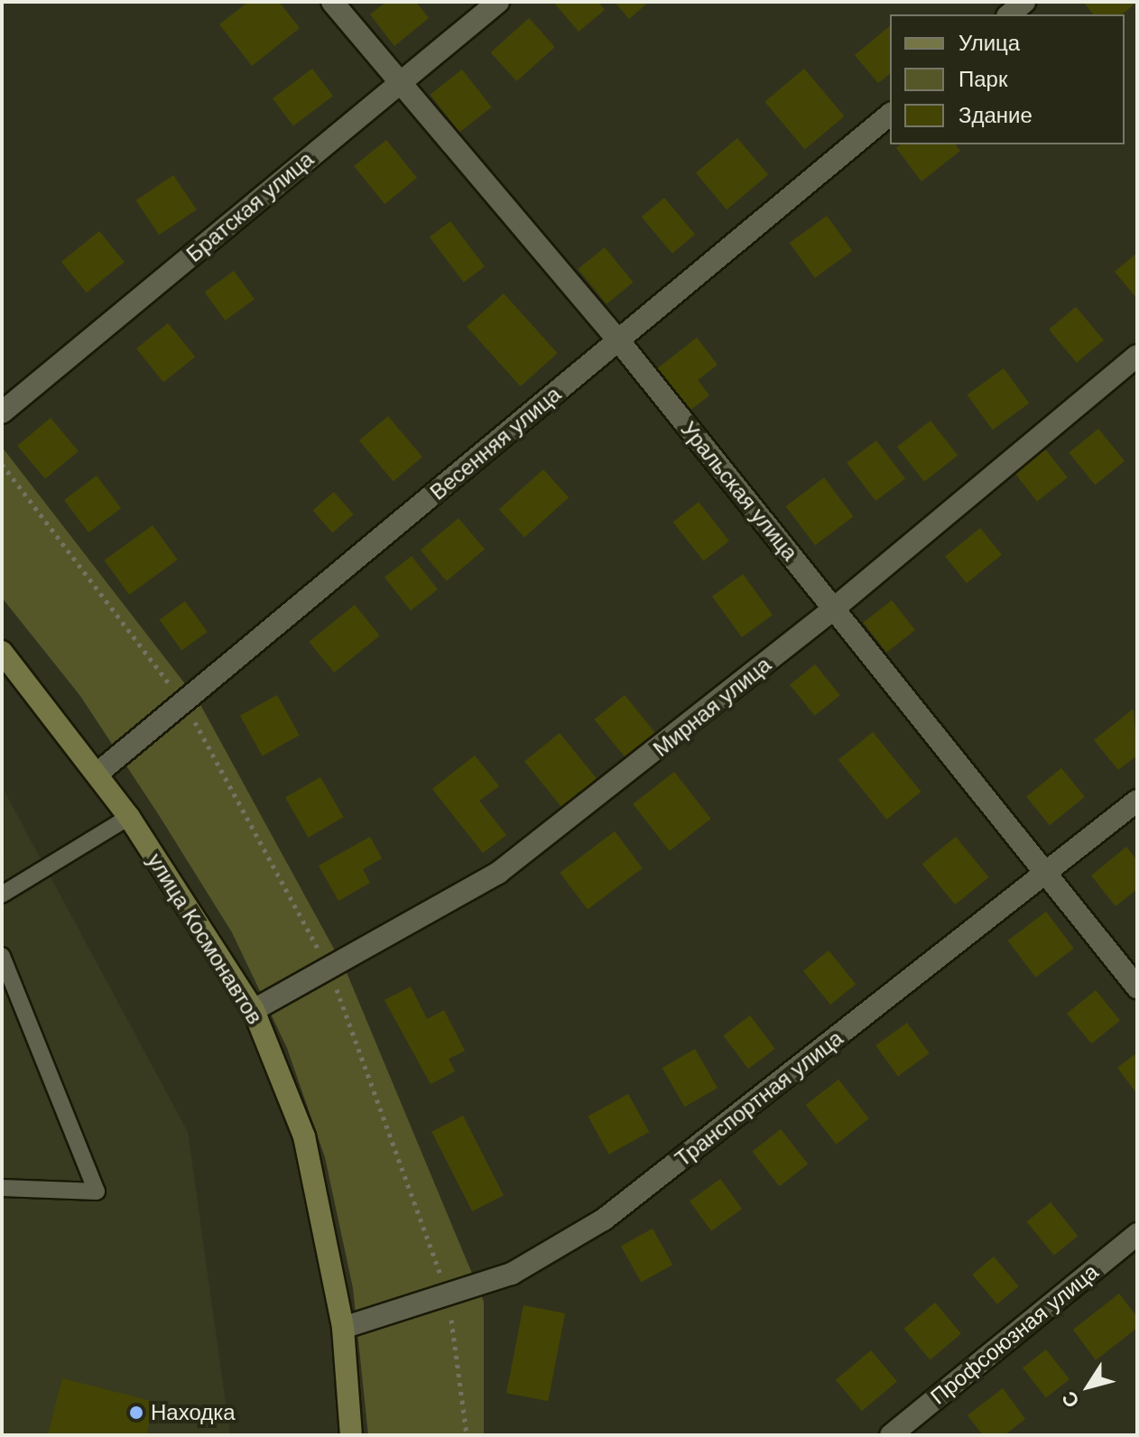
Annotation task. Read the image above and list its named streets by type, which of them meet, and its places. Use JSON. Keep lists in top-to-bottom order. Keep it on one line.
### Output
{"streets":{"main road":["улица Космонавтов"],"street":["Братская улица","Весенняя улица","Уральская улица","Мирная улица","Транспортная улица","Профсоюзная улица"]},"crossings":[["Братская улица","Уральская улица"],["Весенняя улица","Уральская улица"],["Весенняя улица","улица Космонавтов"],["Уральская улица","Мирная улица"],["Уральская улица","Транспортная улица"],["Мирная улица","улица Космонавтов"],["улица Космонавтов","Транспортная улица"]],"places":["Находка"],"legend":["Улица","Парк","Здание"],"north":"bottom left"}
